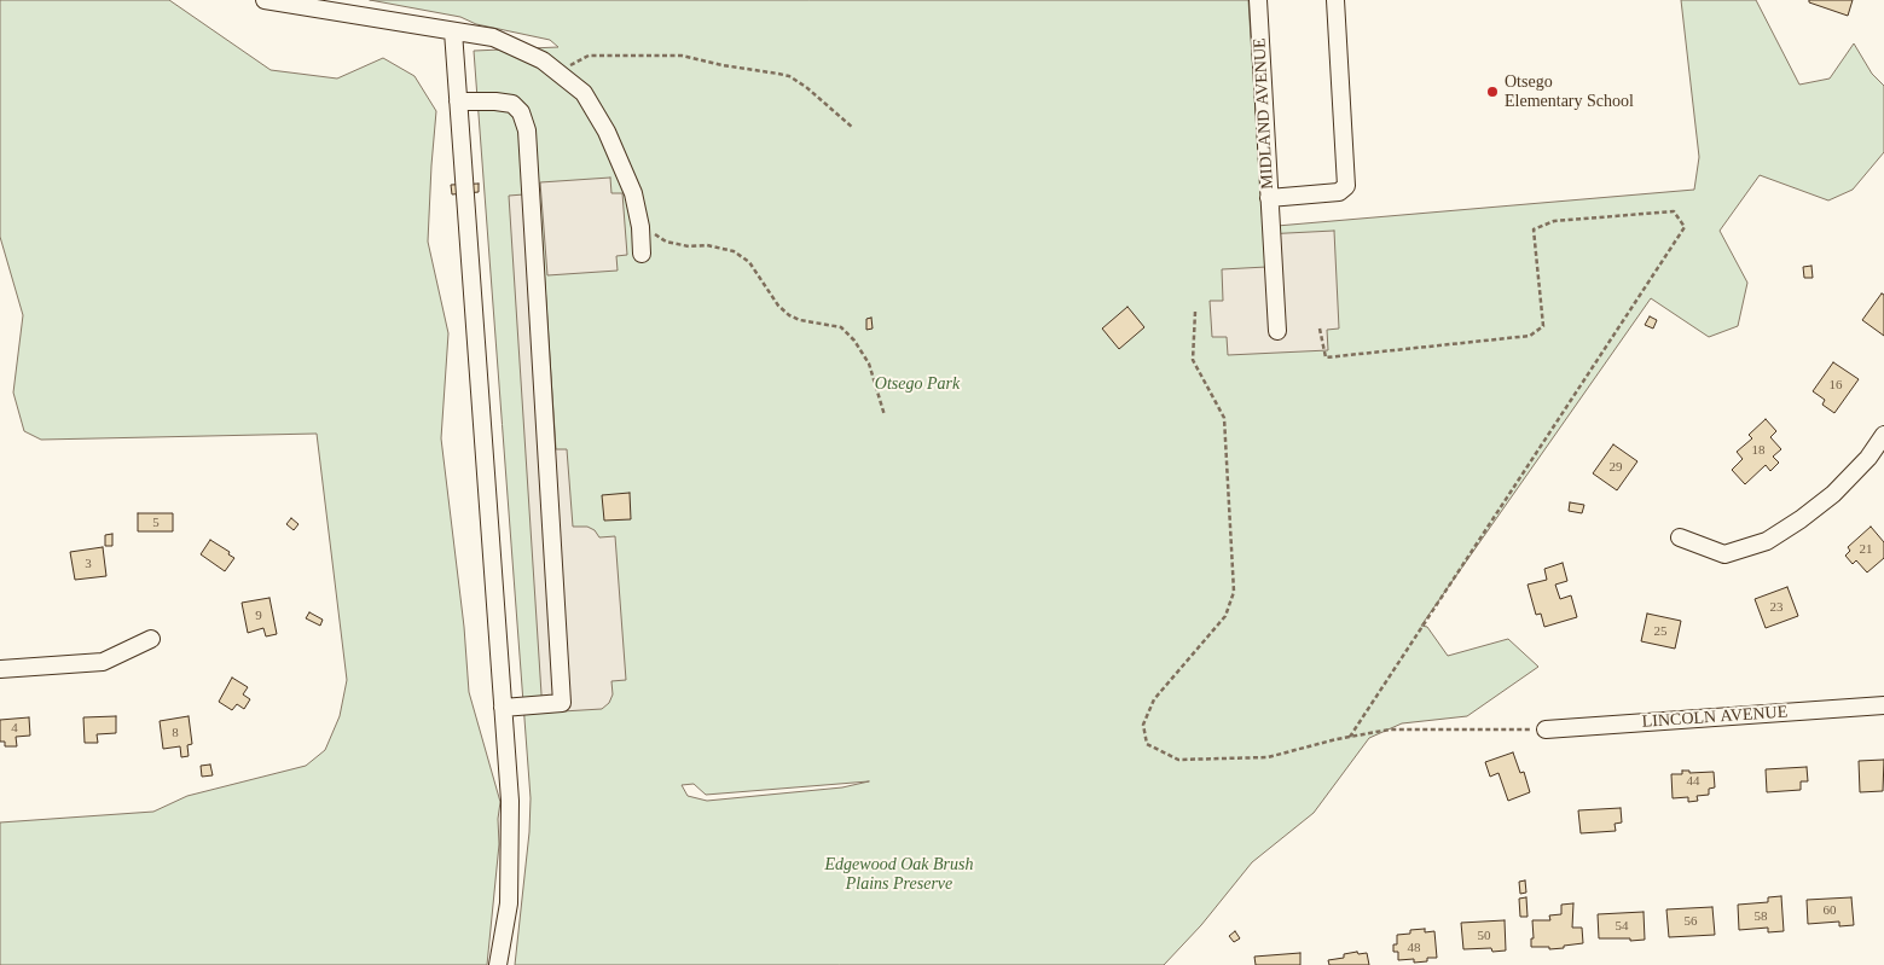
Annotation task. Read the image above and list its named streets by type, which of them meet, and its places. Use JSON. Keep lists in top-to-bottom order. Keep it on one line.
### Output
{"streets":{"street":["MIDLAND AVENUE","LINCOLN AVENUE"]},"parks":["Otsego Park","Edgewood Oak Brush Plains Preserve"],"places":["Otsego Elementary School"],"house_numbers":["16","18","29","5","21","3","23","9","25","4","8","44","60","58","56","54","50","48"]}
